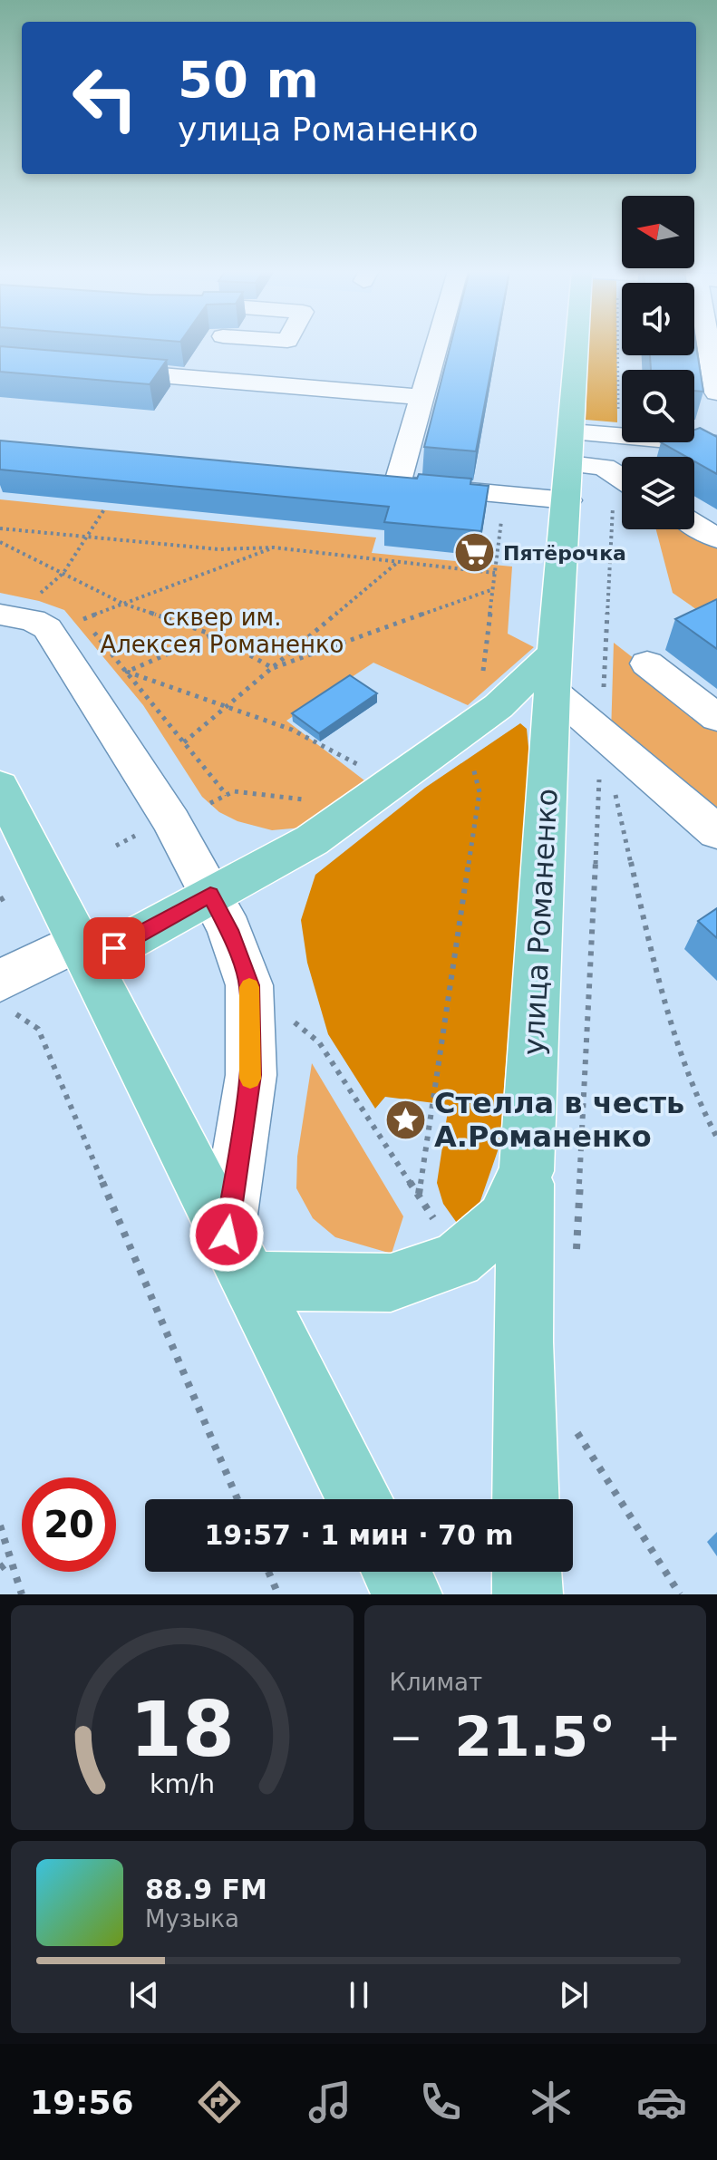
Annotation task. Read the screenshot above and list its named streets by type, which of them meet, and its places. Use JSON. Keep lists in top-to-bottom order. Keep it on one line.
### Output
{"streets":{"main road":["улица Романенко"]},"parks":["сквер им. Алексея Романенко"],"places":{"supermarket":["Пятёрочка"],"place":["Стелла в честь А.Романенко"]},"north":"left","page":{"turn":["50 m","улица Романенко"],"limit":"20","trip":"19:57 · 1 мин · 70 m","tile":"Климат","heat":["−","21.5°","+"],"song":["88.9 FM","Музыка"],"tabs":"19:56","gauge":["18","km/h"]}}
